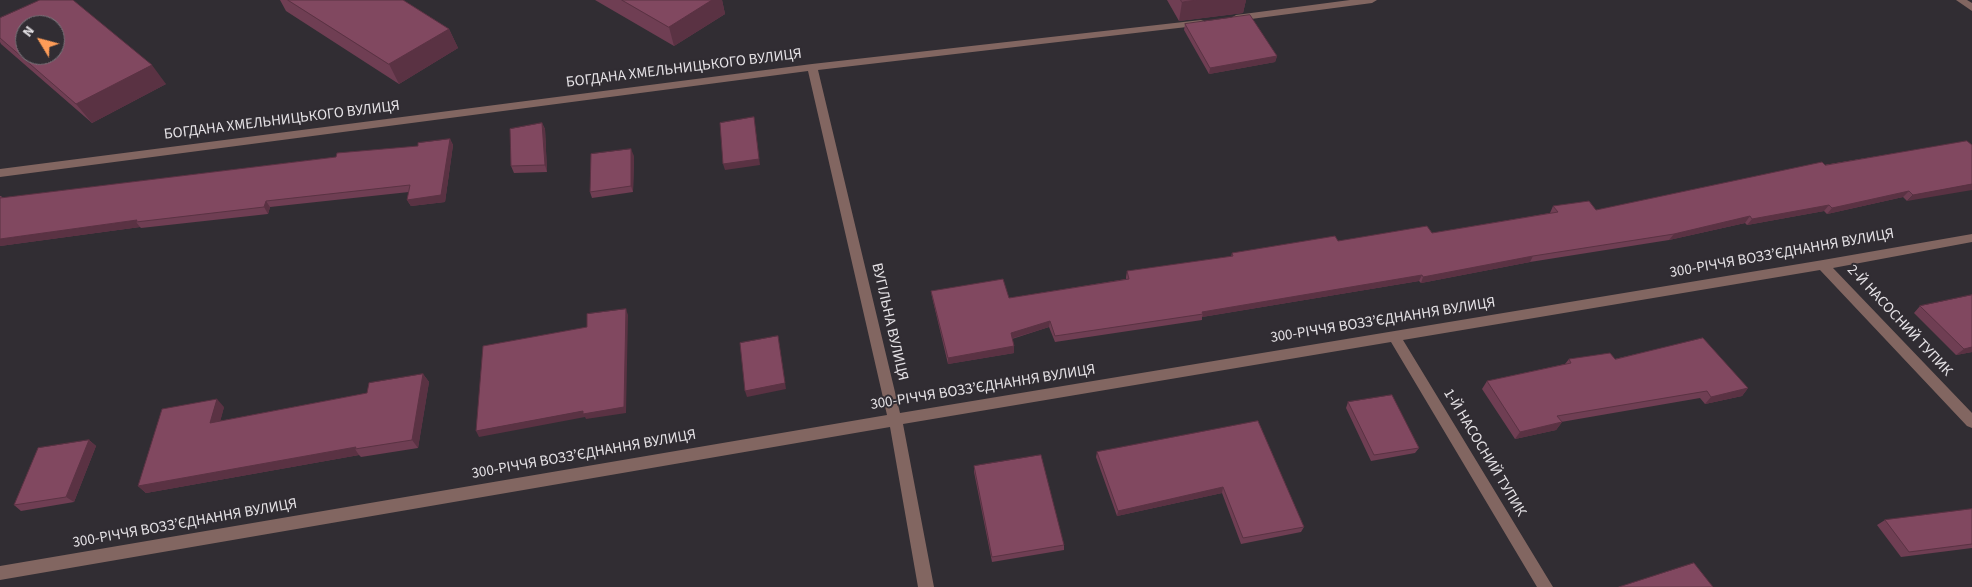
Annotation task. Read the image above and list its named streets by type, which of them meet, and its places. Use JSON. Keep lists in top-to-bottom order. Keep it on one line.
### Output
{"streets":{"street":["БОГДАНА ХМЕЛЬНИЦЬКОГО ВУЛИЦЯ","300-РІЧЧЯ ВОЗЗ’ЄДНАННЯ ВУЛИЦЯ","2-Й НАСОСНИЙ ТУПИК","ВУГІЛЬНА ВУЛИЦЯ","1-Й НАСОСНИЙ ТУПИК"]},"crossings":[["БОГДАНА ХМЕЛЬНИЦЬКОГО ВУЛИЦЯ","ВУГІЛЬНА ВУЛИЦЯ"],["300-РІЧЧЯ ВОЗЗ’ЄДНАННЯ ВУЛИЦЯ","2-Й НАСОСНИЙ ТУПИК"],["300-РІЧЧЯ ВОЗЗ’ЄДНАННЯ ВУЛИЦЯ","ВУГІЛЬНА ВУЛИЦЯ"],["300-РІЧЧЯ ВОЗЗ’ЄДНАННЯ ВУЛИЦЯ","1-Й НАСОСНИЙ ТУПИК"]],"north":"top left"}
